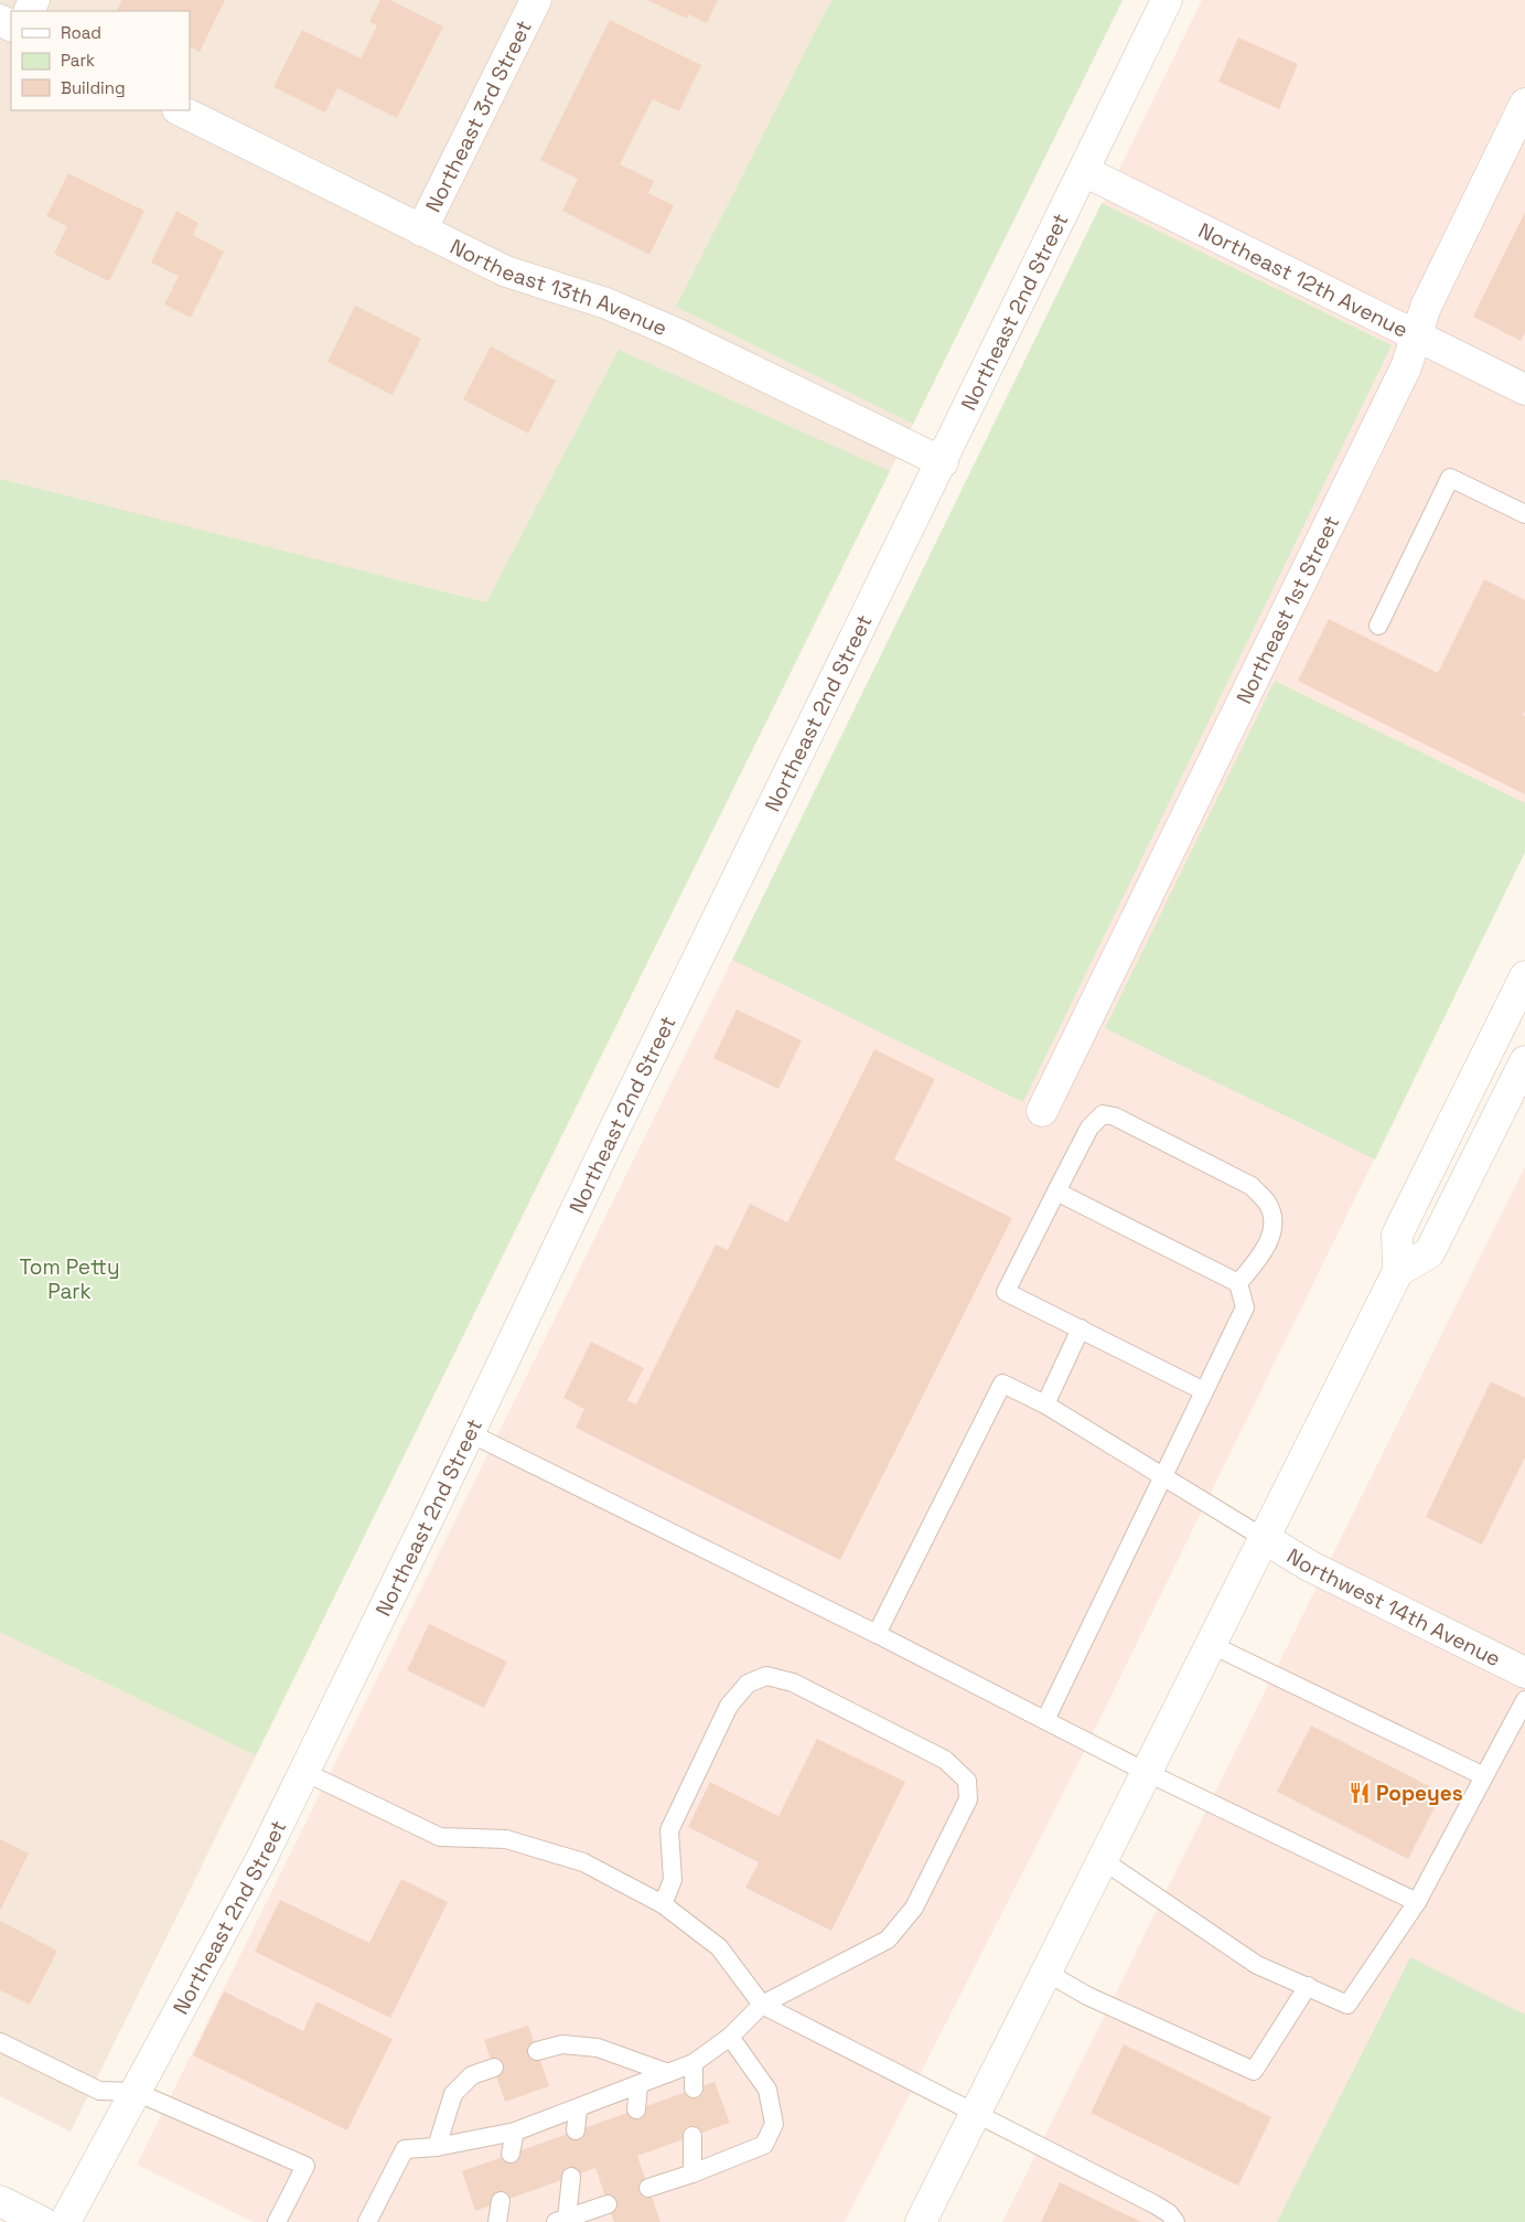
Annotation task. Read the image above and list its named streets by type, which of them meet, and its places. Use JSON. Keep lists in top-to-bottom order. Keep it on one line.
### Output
{"streets":{"street":["Northeast 3rd Street","Northeast 12th Avenue","Northeast 13th Avenue","Northeast 2nd Street","Northeast 1st Street","Northwest 14th Avenue"]},"crossings":[["Northeast 3rd Street","Northeast 13th Avenue"],["Northeast 12th Avenue","Northeast 2nd Street"],["Northeast 12th Avenue","Northeast 1st Street"],["Northeast 13th Avenue","Northeast 2nd Street"]],"parks":["Tom Petty Park"],"places":{"restaurant":["Popeyes"]},"legend":["Road","Park","Building"]}
